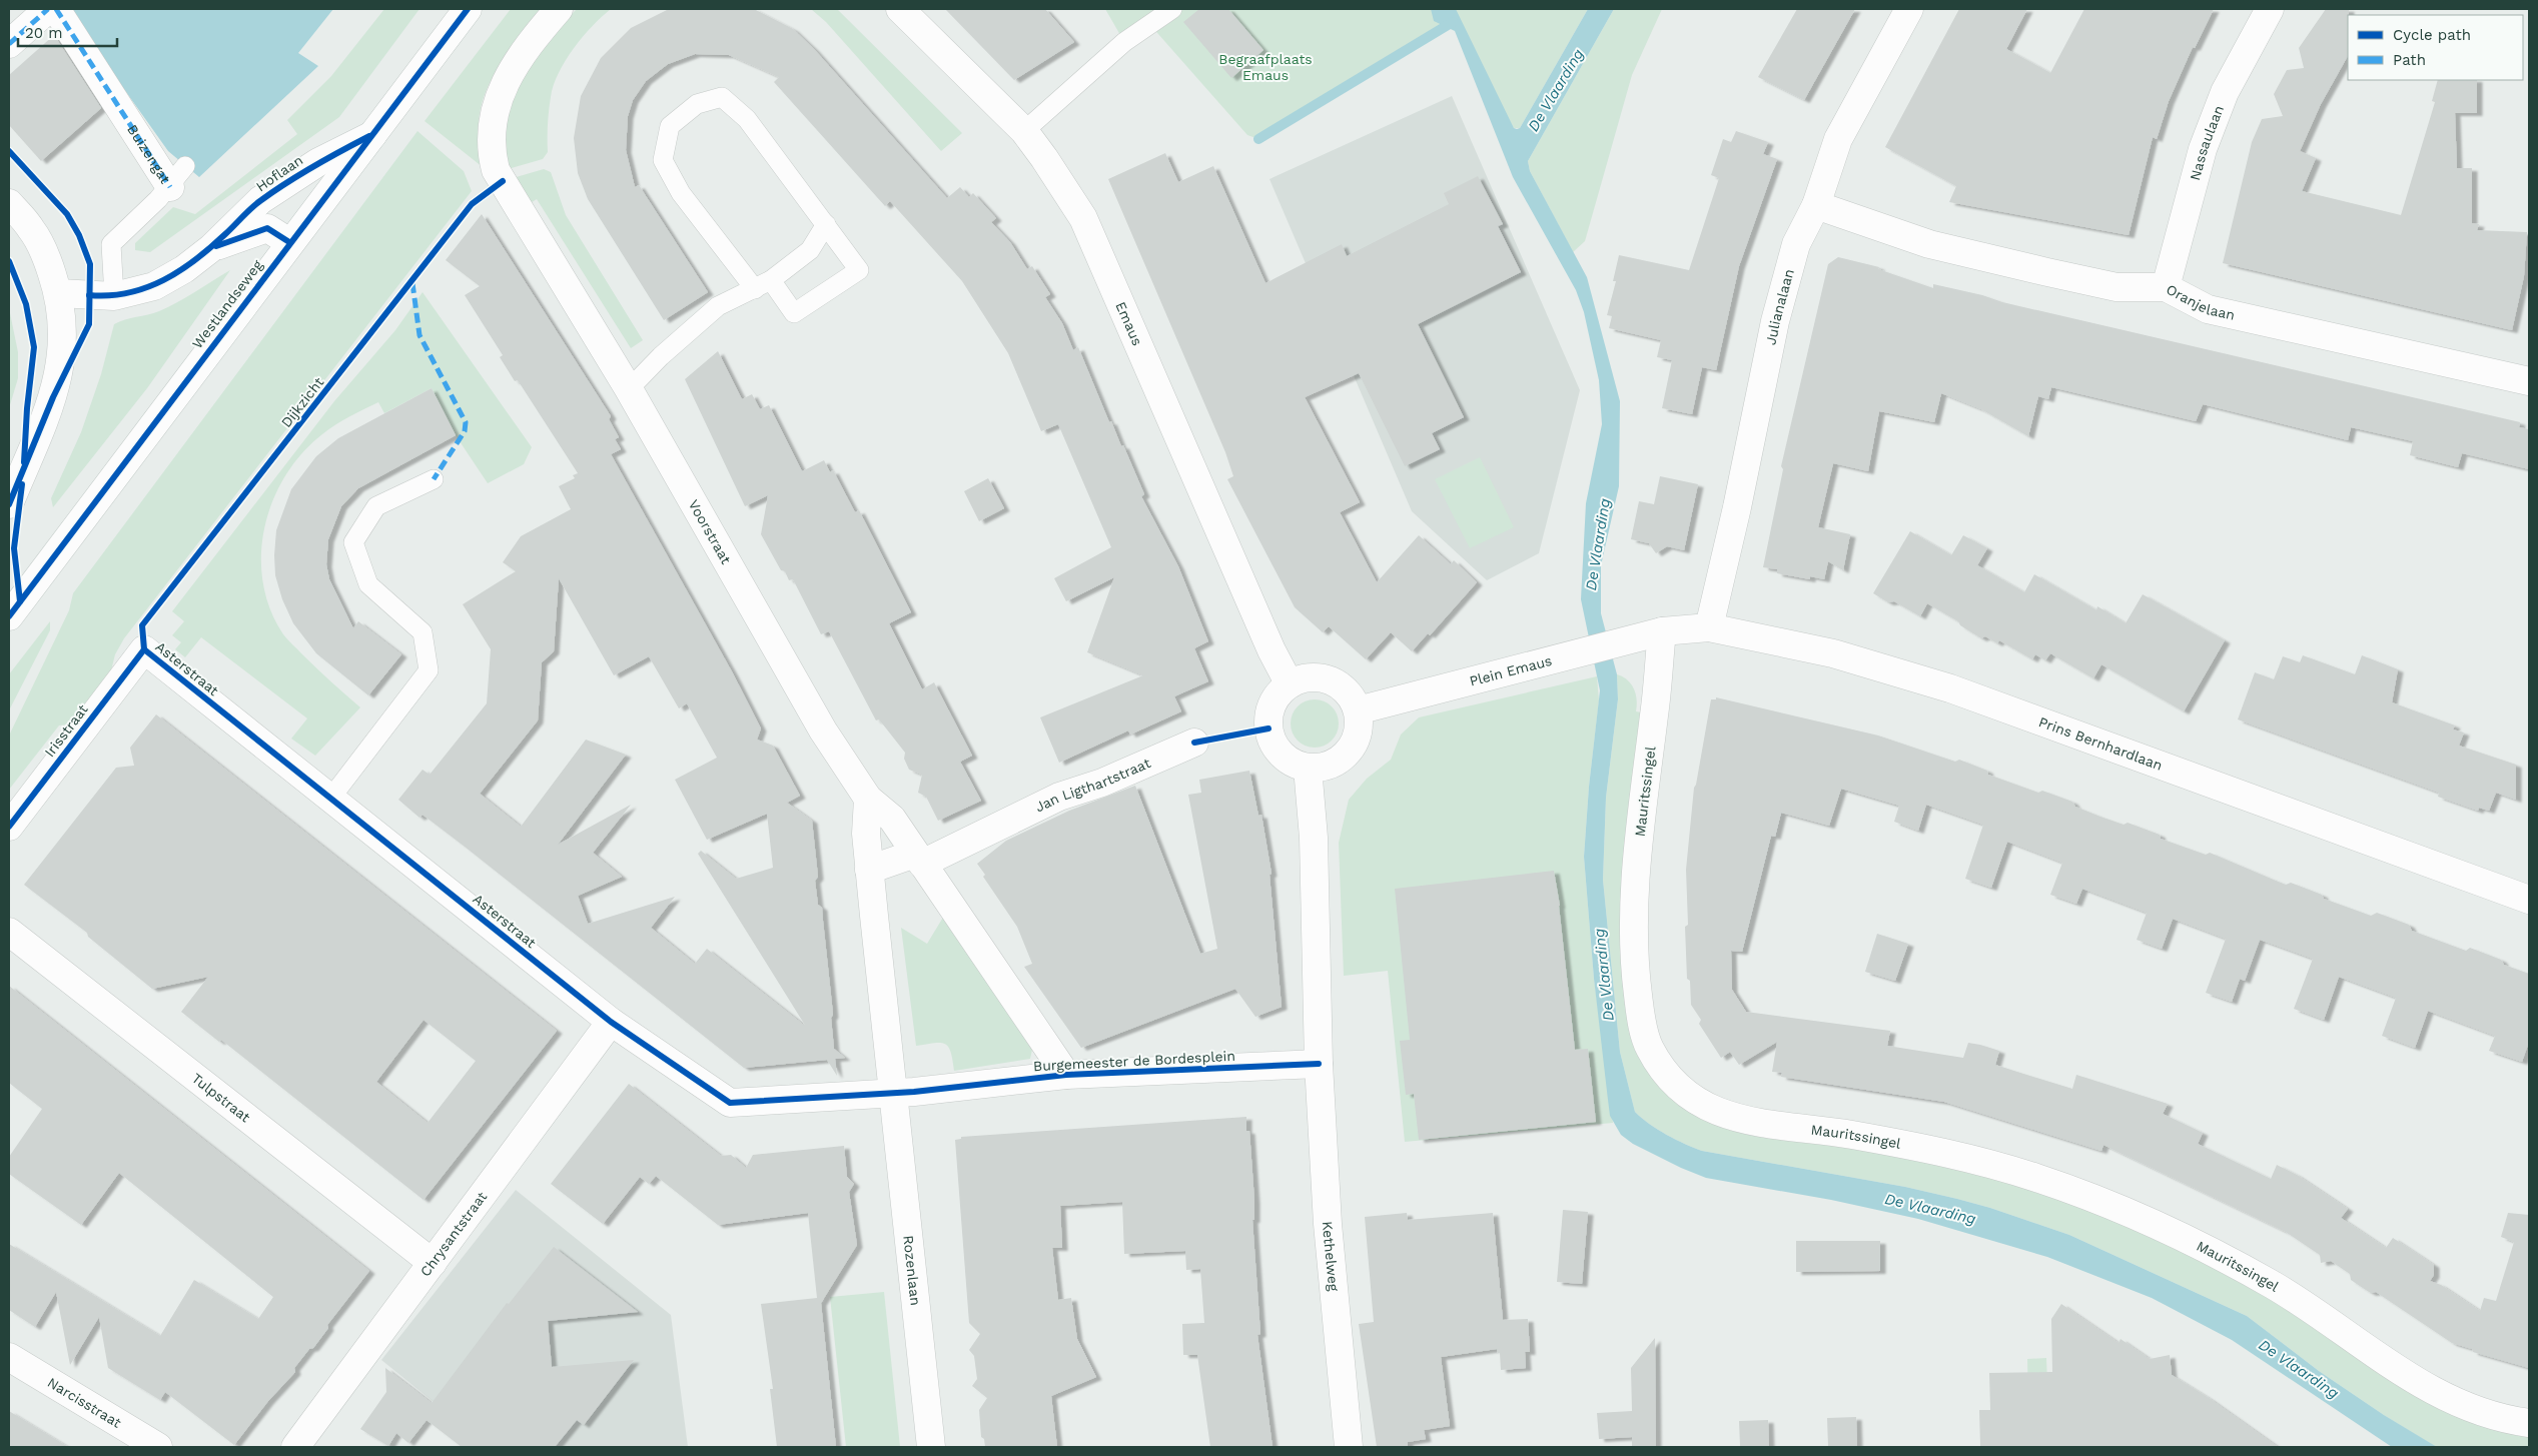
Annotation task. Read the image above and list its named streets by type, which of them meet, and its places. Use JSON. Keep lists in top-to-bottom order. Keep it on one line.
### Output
{"streets":{"street":["Nassaulaan","Buizengat","Hoflaan","Oranjelaan","Westlandseweg","Julianalaan","Emaus","Voorstraat","Asterstraat","Plein Emaus","Irisstraat","Prins Bernhardlaan","Jan Ligthartstraat","Mauritssingel","Burgemeester de Bordesplein","Tulpstraat","Chrysantstraat","Kethelweg","Rozenlaan","Narcisstraat"],"cycle path":["Dijkzicht"]},"crossings":[["Nassaulaan","Oranjelaan"],["Buizengat","Hoflaan"],["Hoflaan","Westlandseweg"],["Oranjelaan","Julianalaan"],["Julianalaan","Prins Bernhardlaan"],["Emaus","Plein Emaus"],["Voorstraat","Jan Ligthartstraat"],["Voorstraat","Burgemeester de Bordesplein"],["Asterstraat","Irisstraat"],["Asterstraat","Burgemeester de Bordesplein"],["Asterstraat","Chrysantstraat"],["Asterstraat","Rozenlaan"],["Plein Emaus","Prins Bernhardlaan"],["Plein Emaus","Mauritssingel"],["Prins Bernhardlaan","Mauritssingel"],["Jan Ligthartstraat","Burgemeester de Bordesplein"],["Burgemeester de Bordesplein","Kethelweg"],["Burgemeester de Bordesplein","Rozenlaan"],["Tulpstraat","Chrysantstraat"]],"water":["De Vlaarding"],"parks":["Begraafplaats Emaus"],"legend":["Cycle path","Path"],"scale_bar":"20 m"}
